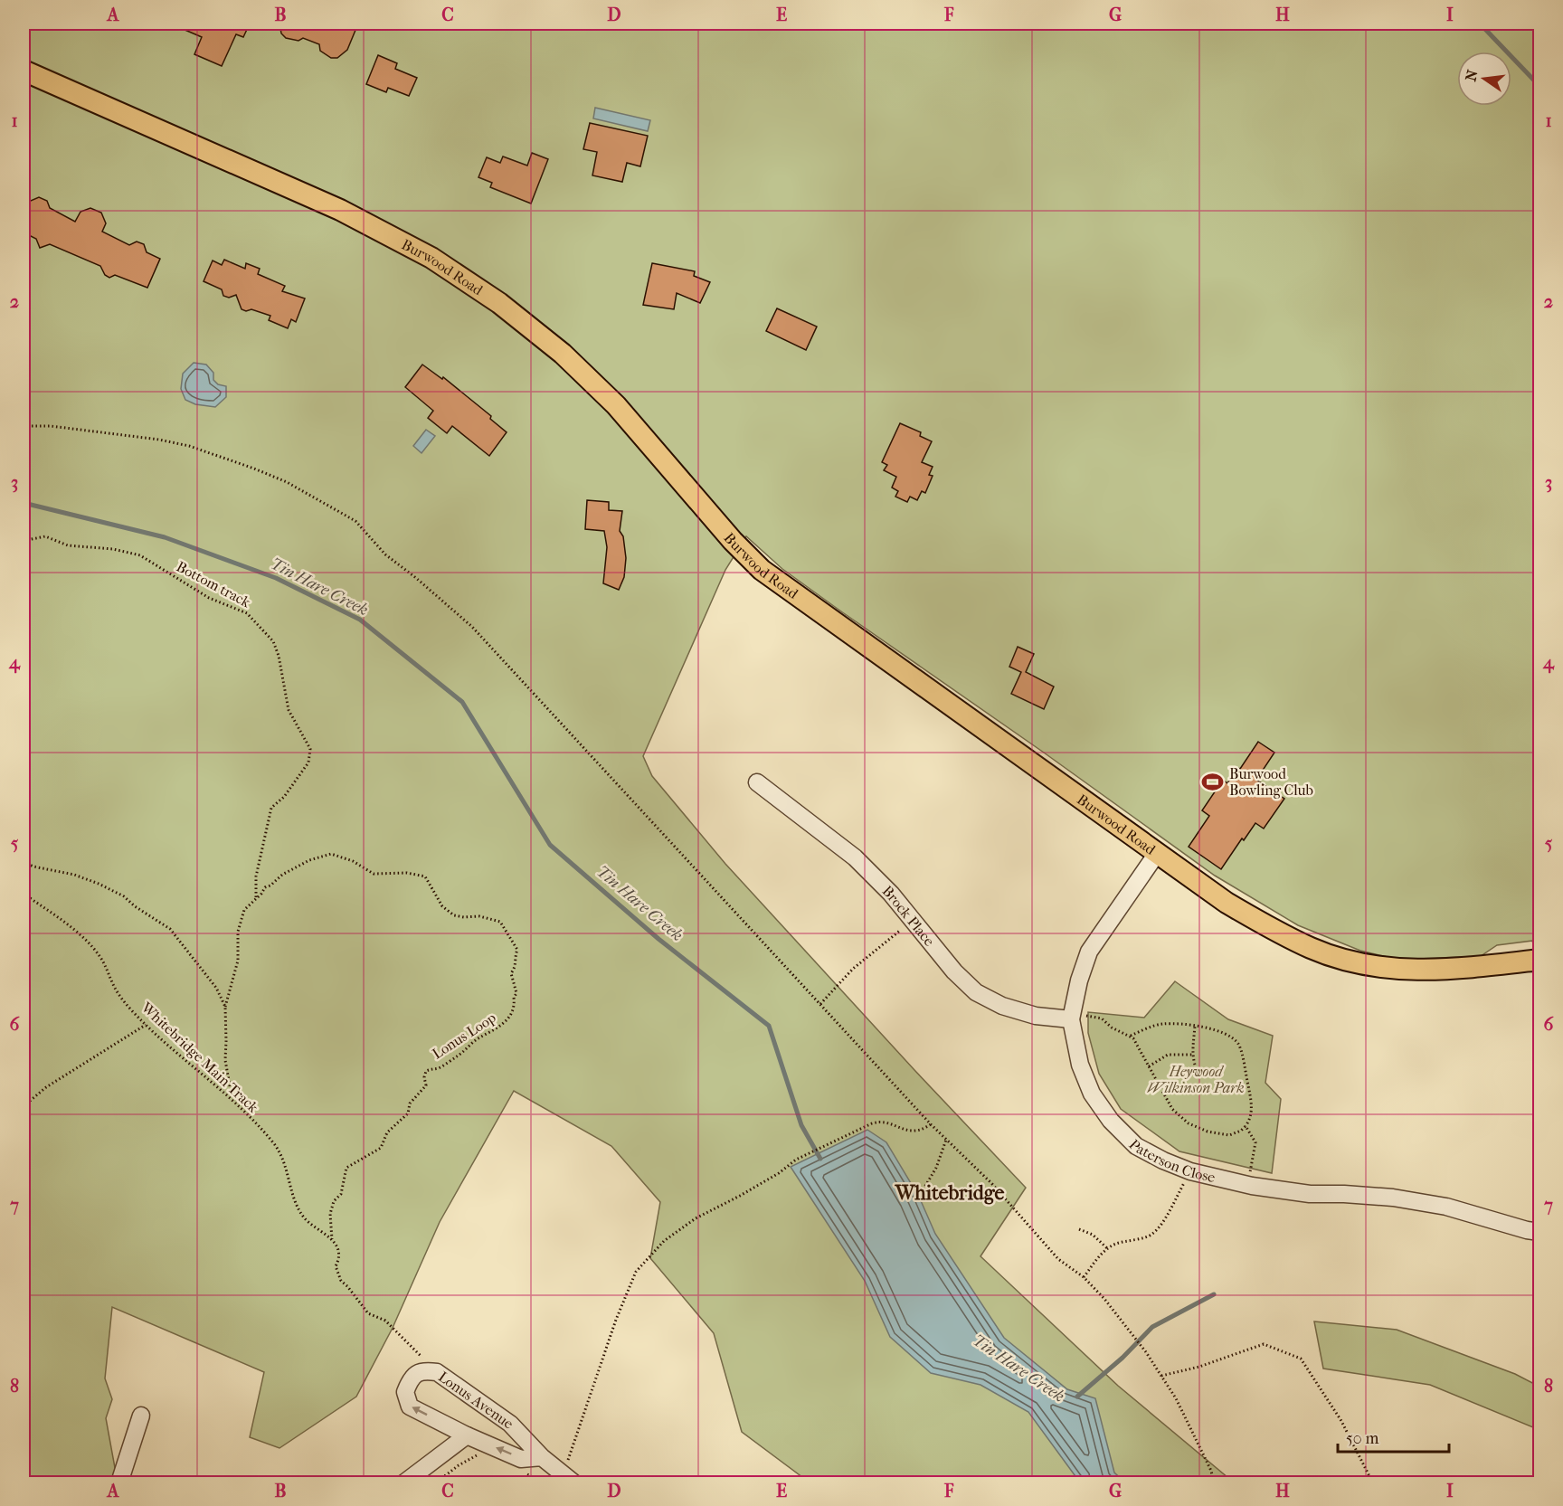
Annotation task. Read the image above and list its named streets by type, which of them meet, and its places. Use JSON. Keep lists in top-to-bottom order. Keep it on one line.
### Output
{"streets":{"main road":["Burwood Road"],"street":["Brock Place","Paterson Close","Lonus Avenue"],"path":["Bottom track","Lonus Loop","Whitebridge Main Track"]},"crossings":[["Burwood Road","Paterson Close"],["Bottom track","Lonus Loop"],["Brock Place","Paterson Close"],["Lonus Loop","Whitebridge Main Track"]],"districts":["Whitebridge"],"water":["Tin Hare Creek"],"parks":["Heywood Wilkinson Park"],"places":{"sports":["Burwood Bowling Club"]},"scale_bar":"50 m","north":"left","grid":{"columns":["A","B","C","D","E","F","G","H","I"],"rows":["1","2","3","4","5","6","7","8"]}}
